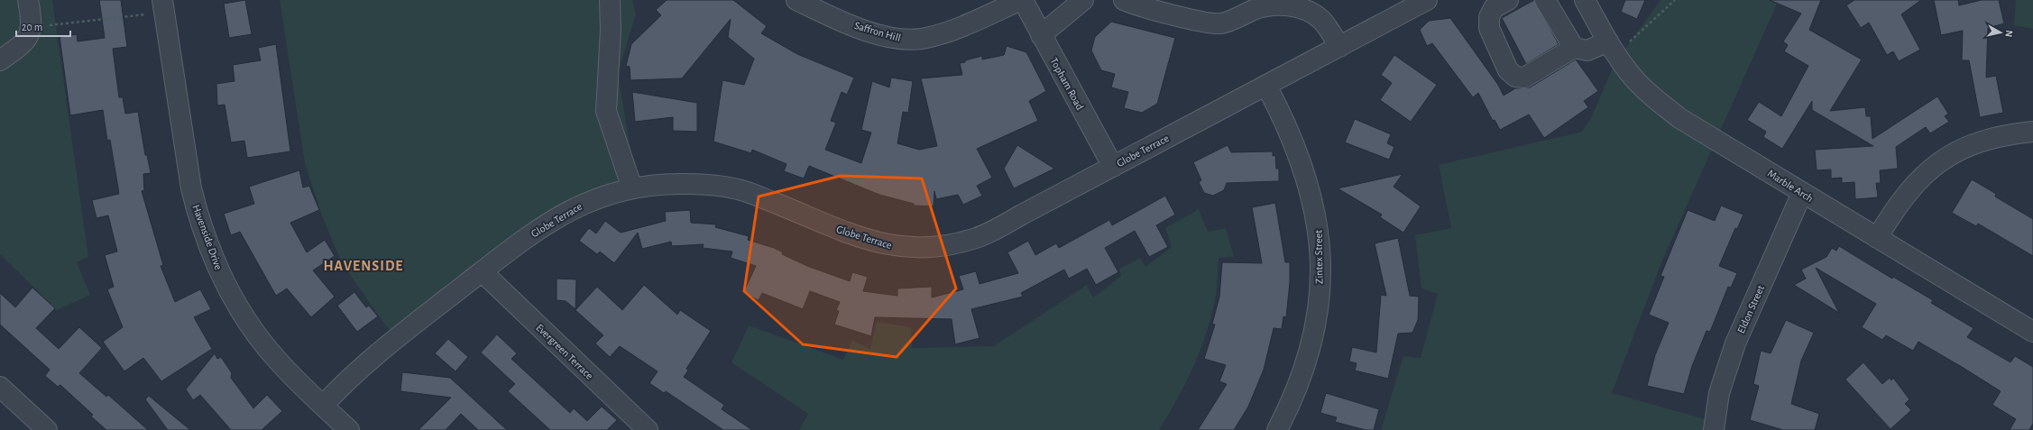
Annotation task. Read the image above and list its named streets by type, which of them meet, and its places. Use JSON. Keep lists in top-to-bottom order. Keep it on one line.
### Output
{"streets":{"street":["Saffron Hill","Topham Road","Globe Terrace","Marble Arch","Havenside Drive","Zintex Street","Eldon Street","Evergreen Terrace"]},"crossings":[["Saffron Hill","Topham Road"],["Topham Road","Globe Terrace"],["Globe Terrace","Havenside Drive"],["Globe Terrace","Zintex Street"],["Globe Terrace","Evergreen Terrace"],["Marble Arch","Eldon Street"]],"districts":["HAVENSIDE"],"scale_bar":"20 m","north":"right"}
